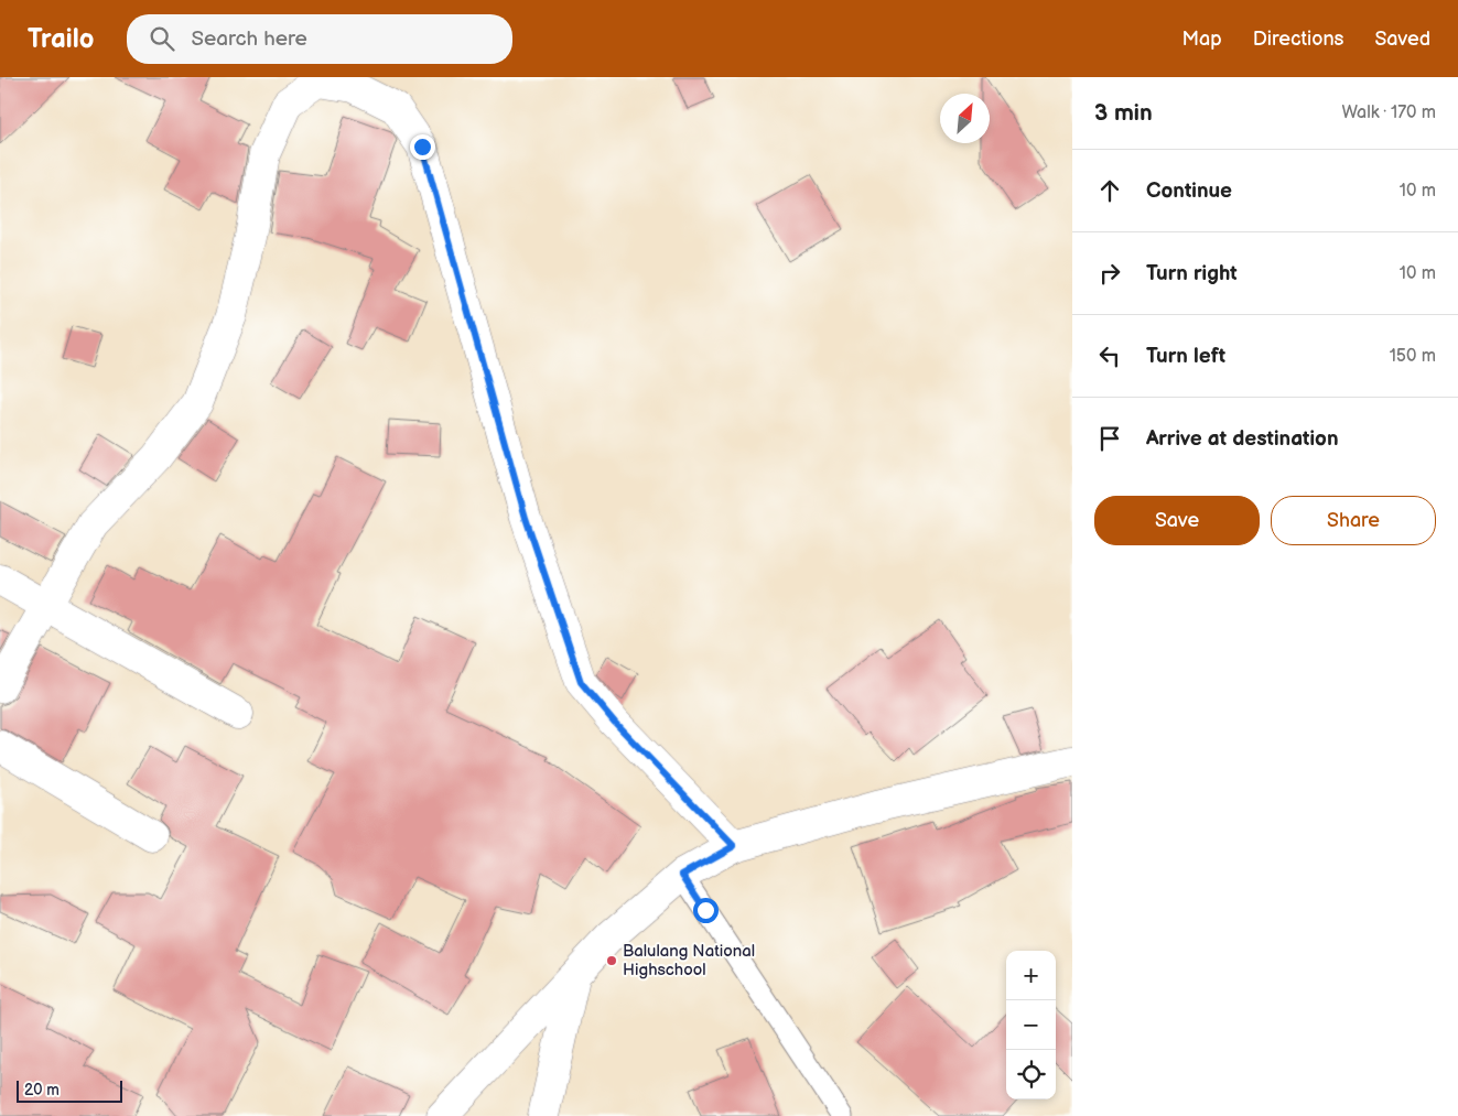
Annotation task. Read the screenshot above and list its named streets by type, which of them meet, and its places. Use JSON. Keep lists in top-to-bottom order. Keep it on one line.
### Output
{"places":["Balulang National Highschool"],"scale_bar":"20 m","north":"top right","page":{"header":"Trailo","search":"Search here","nav":["Map","Directions","Saved"],"heading":["3 min","Walk · 170 m"],"list":[["Continue","10 m"],["Turn right","10 m"],["Turn left","150 m"],"Arrive at destination"],"buttons":["Save","Share"],"map_buttons":["+","−"],"scale":"20 m"}}
